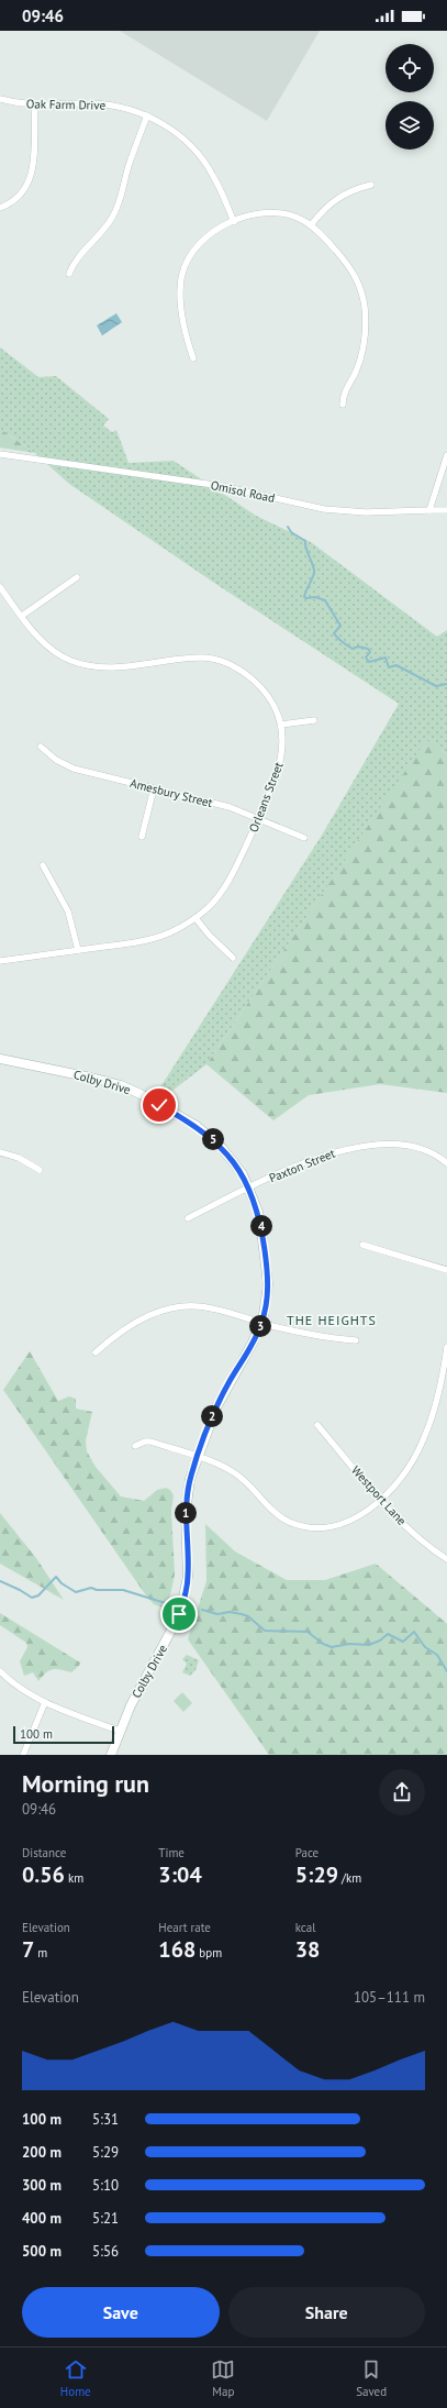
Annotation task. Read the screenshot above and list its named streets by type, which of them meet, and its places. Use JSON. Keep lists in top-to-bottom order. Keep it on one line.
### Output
{"streets":{"street":["Oak Farm Drive","Omisol Road","Amesbury Street","Orleans Street","Colby Drive","Paxton Street","Westport Lane"]},"crossings":[["Amesbury Street","Orleans Street"],["Colby Drive","Paxton Street"]],"districts":["THE HEIGHTS"],"scale_bar":"100 m","page":{"status":"09:46","pins":["5","4","3","2","1"],"scale":"100 m","heading":["Morning run","09:46"],"stats":[["Distance","0.56 km"],["Time","3:04"],["Pace","5:29 /km"],["Elevation","7 m"],["Heart rate","168 bpm"],["kcal","38"]],"chart":["Elevation","105–111 m"],"list":[{"name":"100 m","note":"5:31"},{"name":"200 m","note":"5:29"},{"name":"300 m","note":"5:10"},{"name":"400 m","note":"5:21"},{"name":"500 m","note":"5:56"}],"buttons":["Save","Share"],"tabs":["Home","Map","Saved"]}}
